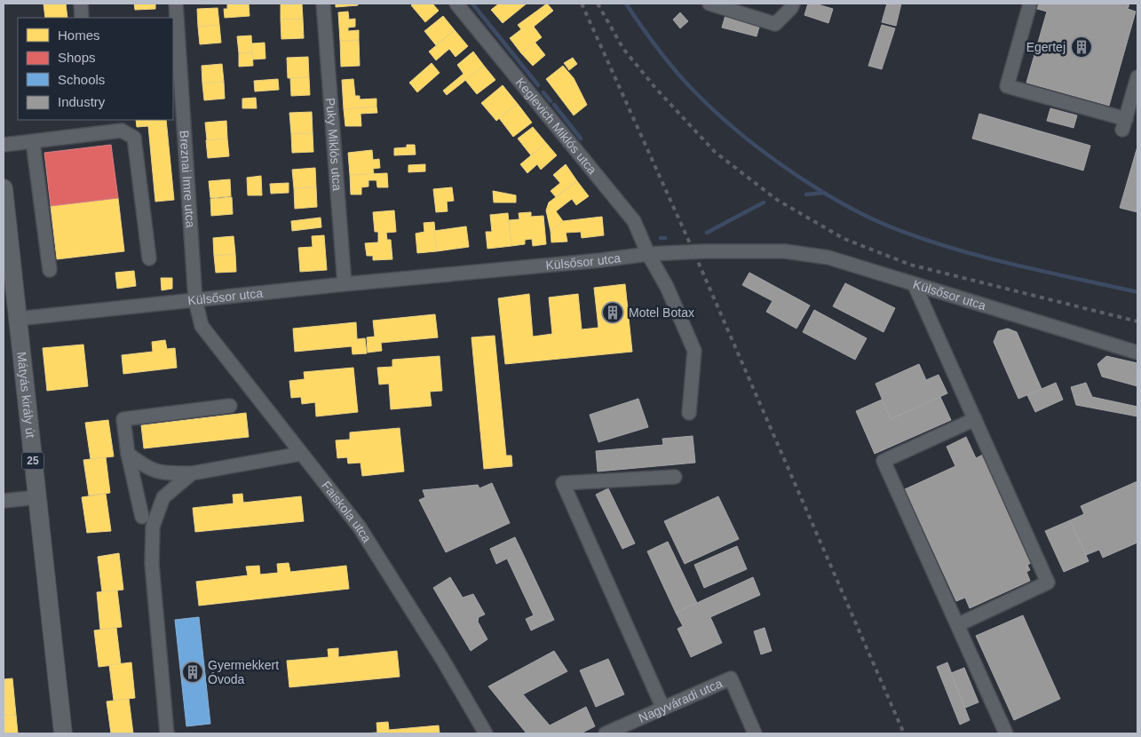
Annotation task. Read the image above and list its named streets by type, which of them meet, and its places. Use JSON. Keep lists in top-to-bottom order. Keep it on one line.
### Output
{"streets":{"main road":["Mátyás király út","25"],"street":["Keglevich Miklós utca","Puky Miklós utca","Breznai Imre utca","Külsősor utca","Faiskola utca","Nagyváradi utca"]},"crossings":[["Keglevich Miklós utca","Külsősor utca"],["Puky Miklós utca","Külsősor utca"],["Breznai Imre utca","Külsősor utca"],["Breznai Imre utca","Faiskola utca"],["Külsősor utca","Mátyás király út"],["Külsősor utca","Faiskola utca"]],"places":{"building":["Egertej","Motel Botax","Gyermekkert Óvoda"]},"legend":["Homes","Shops","Schools","Industry"]}
